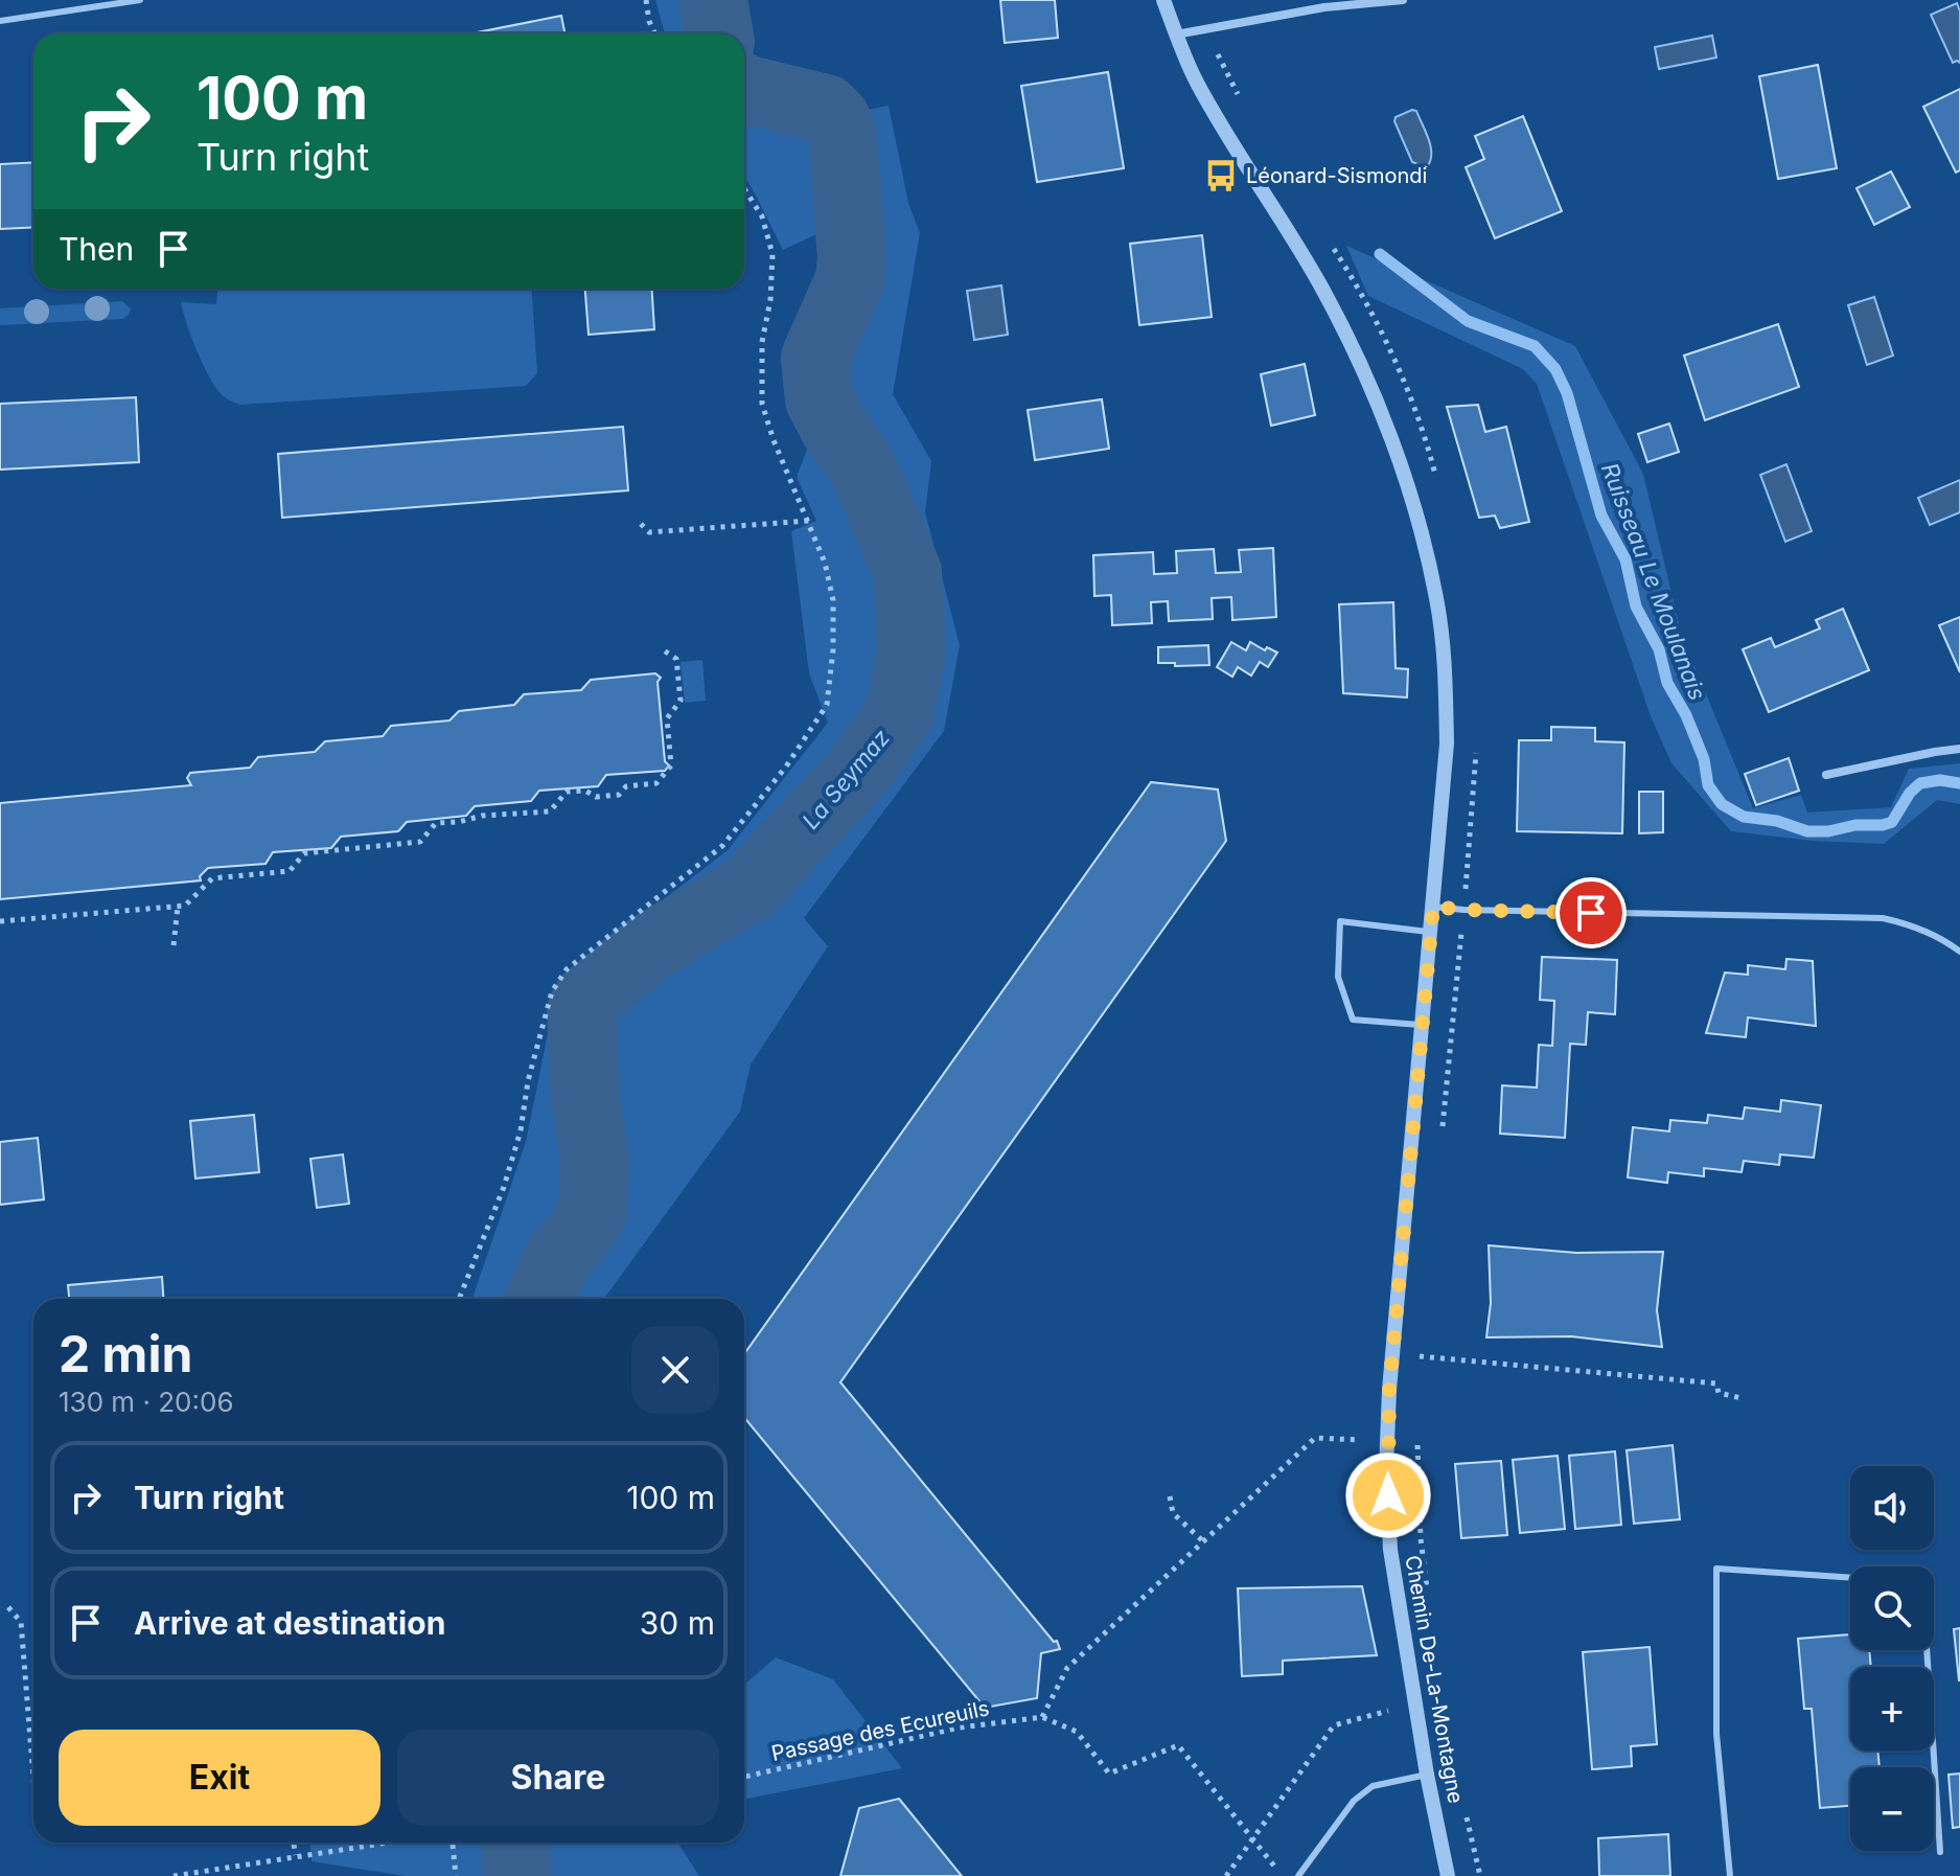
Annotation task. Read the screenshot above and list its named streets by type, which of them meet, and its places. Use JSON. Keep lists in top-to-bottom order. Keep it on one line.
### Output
{"streets":{"street":["Chemin De-La-Montagne"],"path":["Passage des Ecureuils"]},"water":["Ruisseau Le Moulanais","La Seymaz"],"places":{"bus stop":["Léonard-Sismondi"]},"page":{"turn":["100 m","Turn right"],"then":"Then","heading":["2 min","130 m · 20:06"],"list":[{"name":"Turn right","value":"100 m"},{"name":"Arrive at destination","value":"30 m"}],"map_buttons":["+","−"],"buttons":["Exit","Share"]}}
